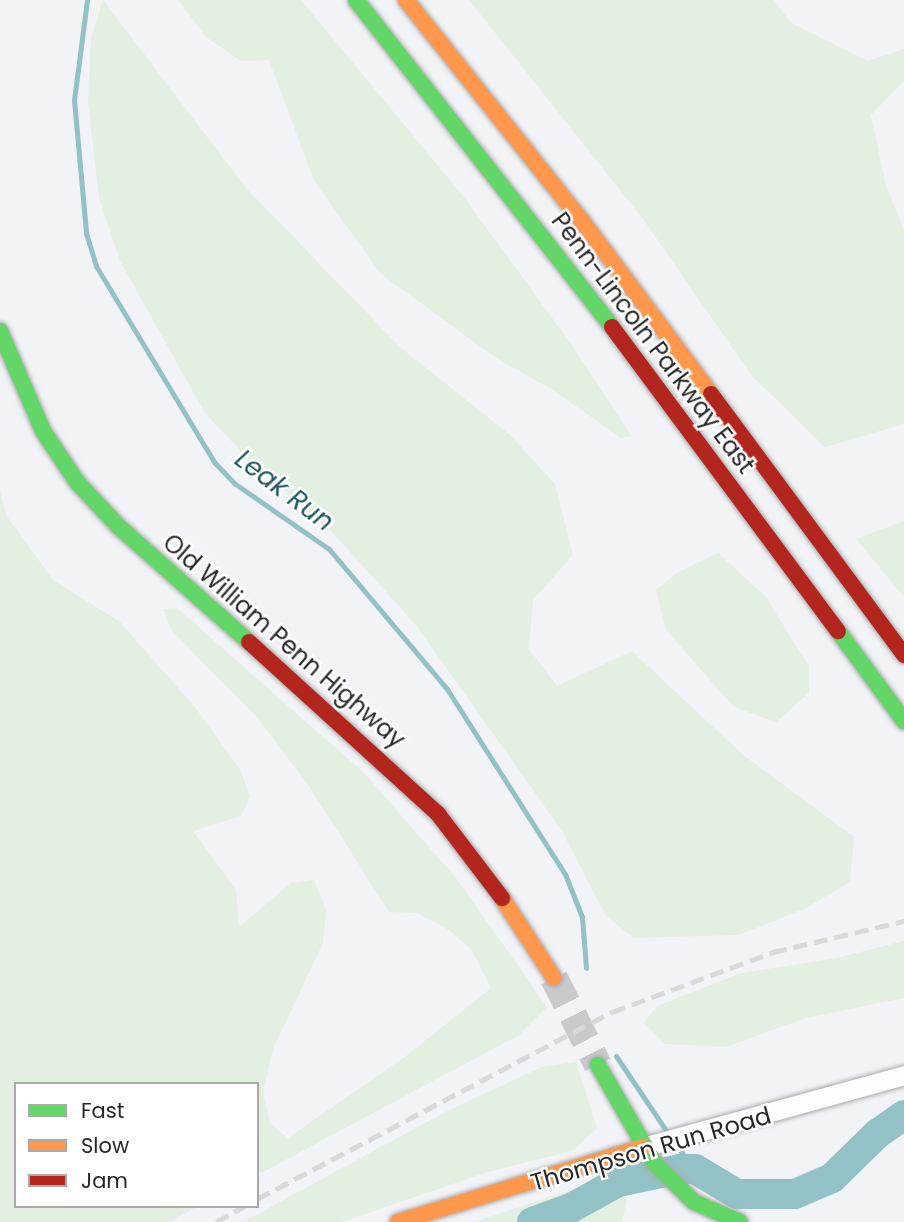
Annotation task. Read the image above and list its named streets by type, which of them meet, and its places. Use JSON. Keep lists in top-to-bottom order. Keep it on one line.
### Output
{"streets":{"main road":["Penn-Lincoln Parkway East","Old William Penn Highway","Thompson Run Road"]},"water":["Leak Run"],"legend":["Fast","Slow","Jam"]}
